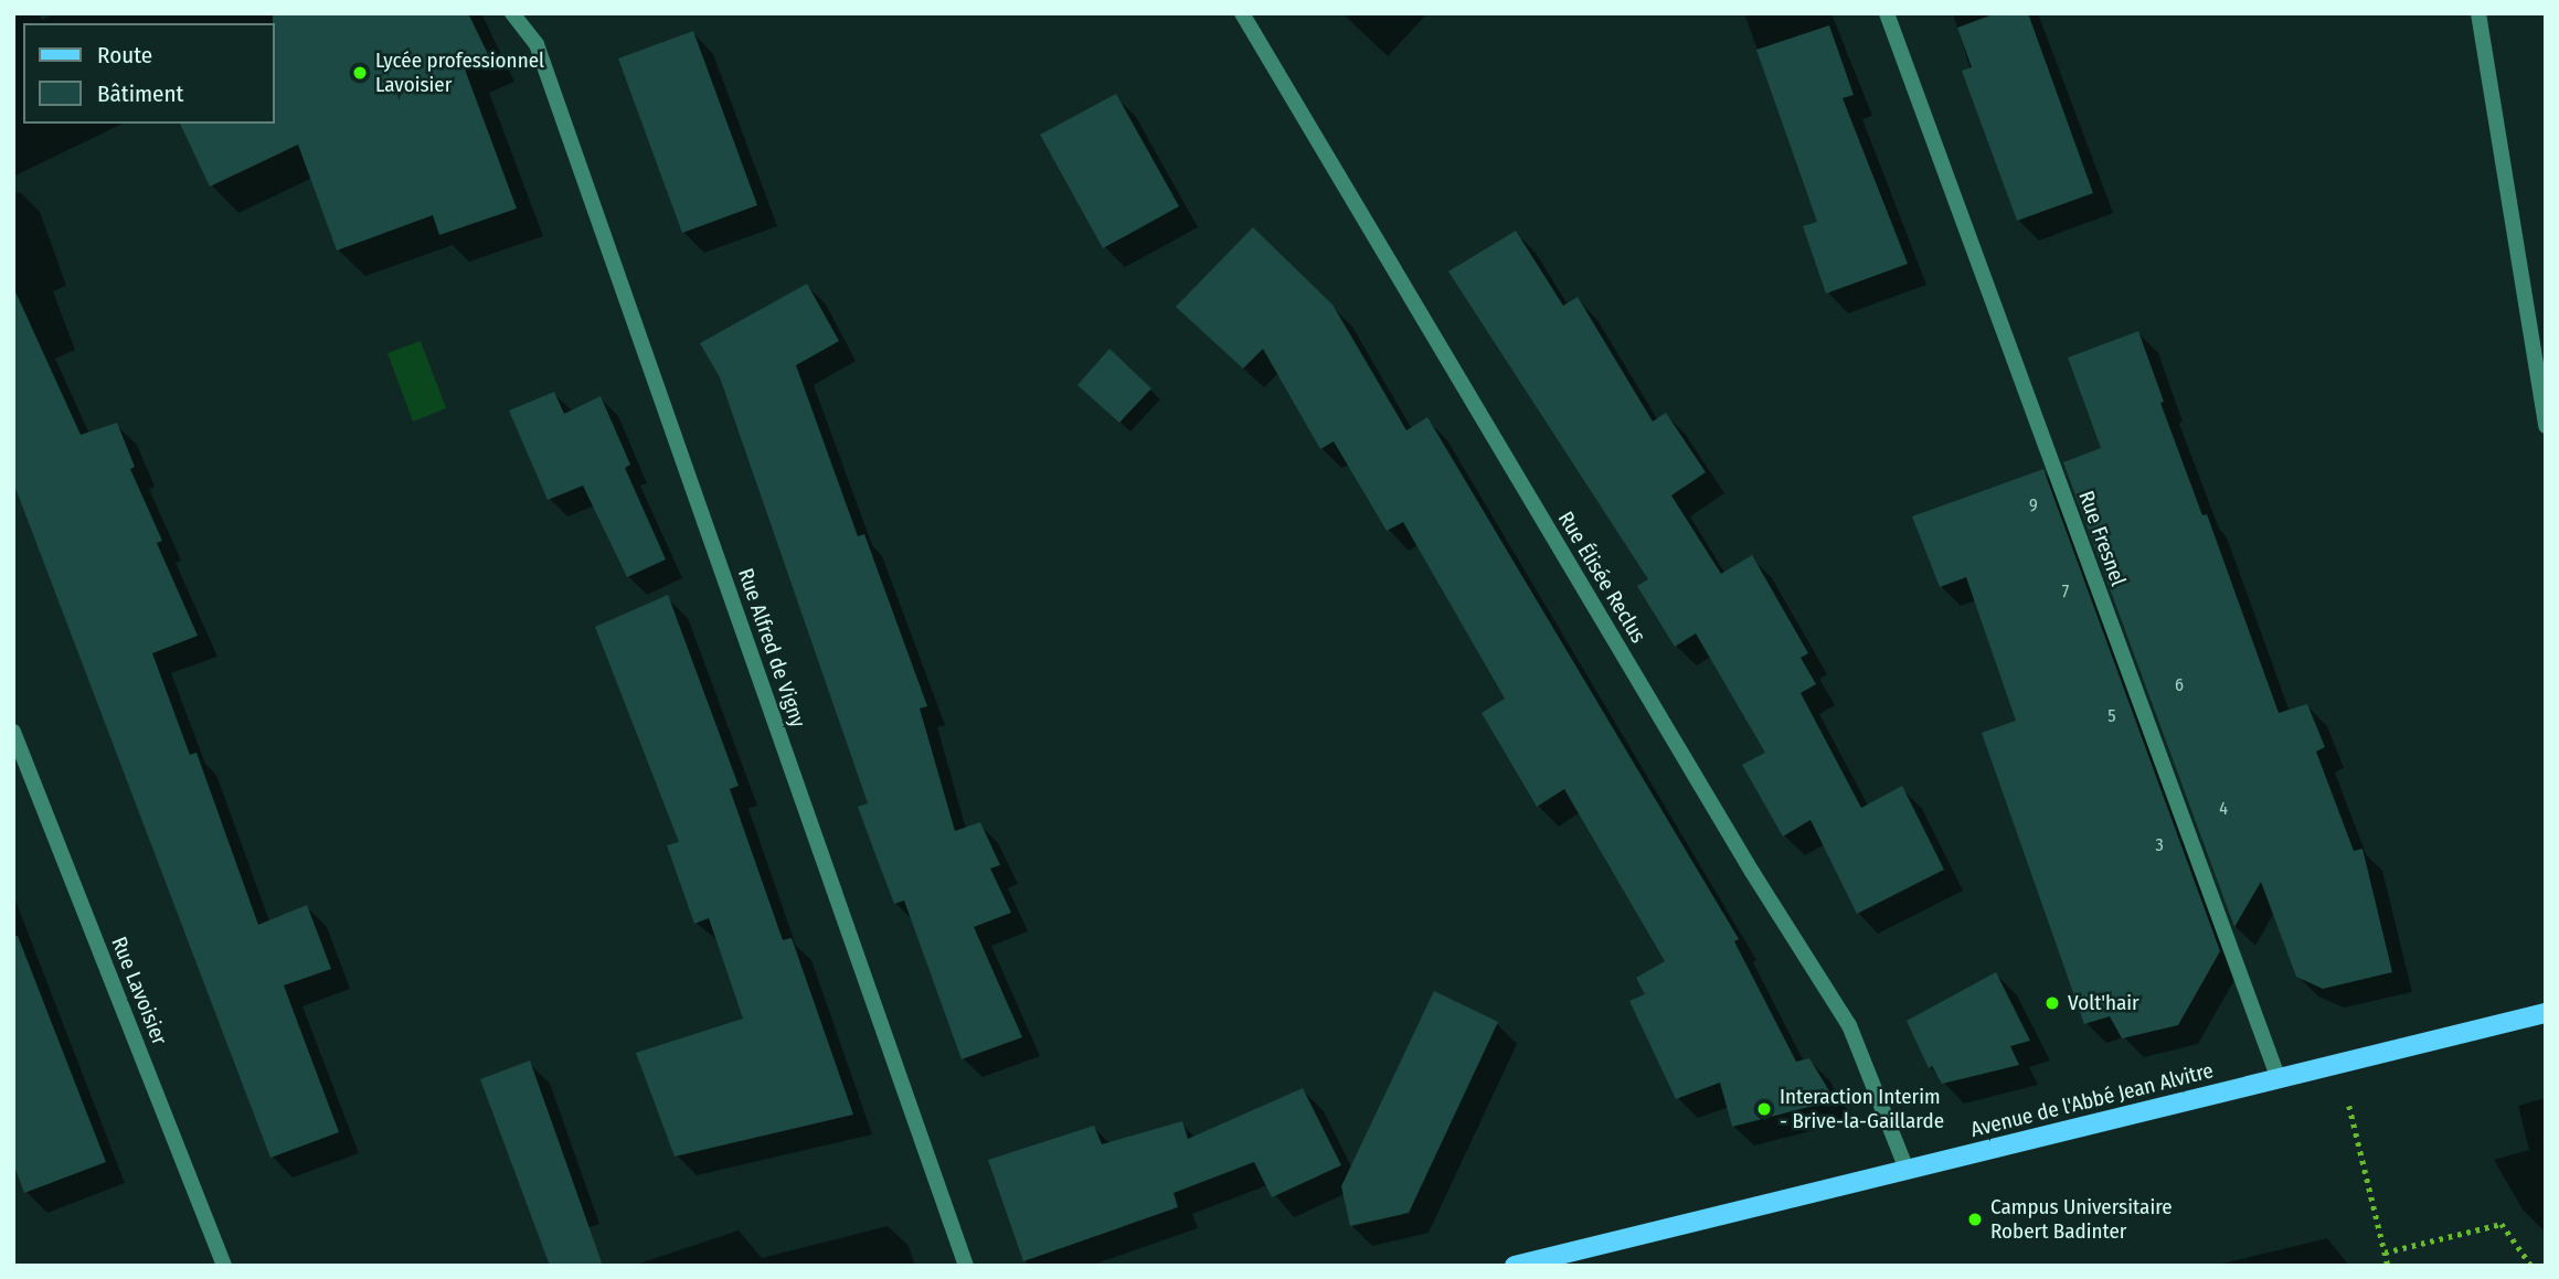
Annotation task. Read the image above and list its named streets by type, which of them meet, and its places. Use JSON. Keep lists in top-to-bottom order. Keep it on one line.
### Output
{"streets":{"main road":["Avenue de l'Abbé Jean Alvitre"],"street":["Rue Fresnel","Rue Élisée Reclus","Rue Alfred de Vigny","Rue Lavoisier"]},"crossings":[["Rue Fresnel","Avenue de l'Abbé Jean Alvitre"],["Rue Élisée Reclus","Avenue de l'Abbé Jean Alvitre"]],"places":["Lycée professionnel Lavoisier","Volt'hair","Interaction Interim - Brive-la-Gaillarde","Campus Universitaire Robert Badinter"],"house_numbers":["9","7","6","5","4","3"],"legend":["Route","Bâtiment"]}
